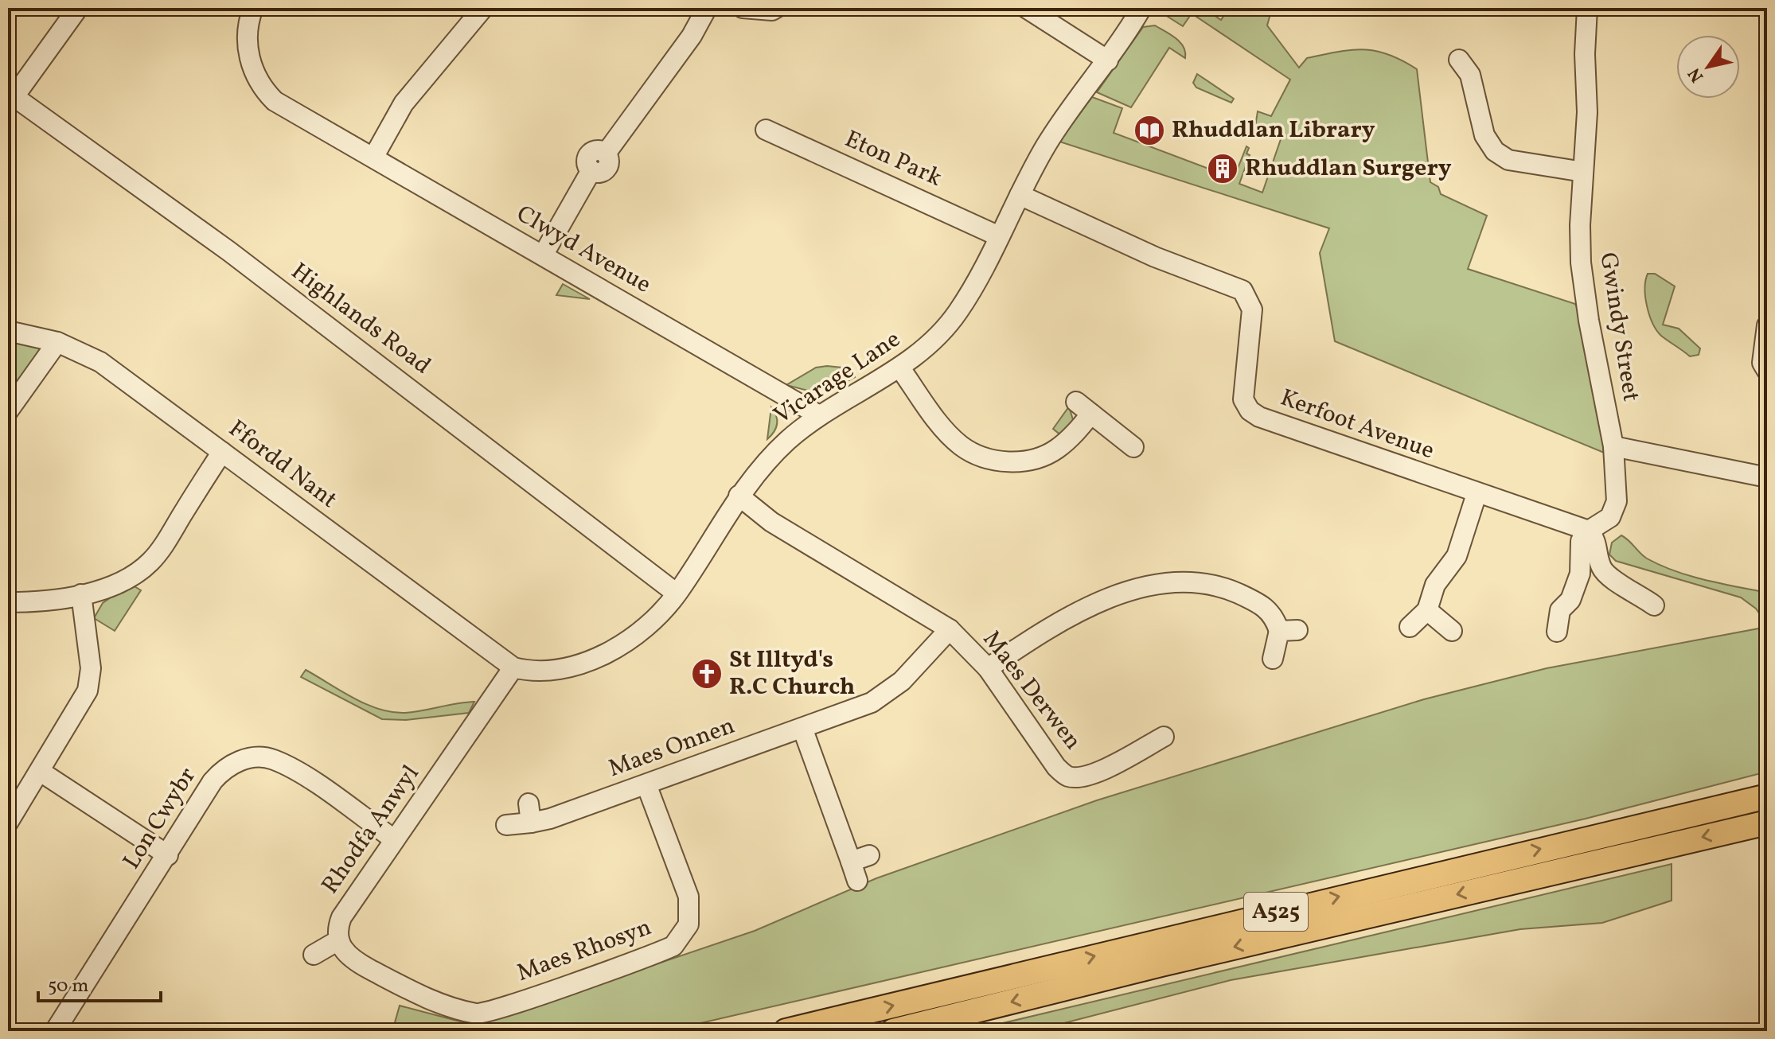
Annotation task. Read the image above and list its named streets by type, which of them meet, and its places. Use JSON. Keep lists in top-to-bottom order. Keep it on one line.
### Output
{"streets":{"main road":["A525"],"street":["Eton Park","Clwyd Avenue","Highlands Road","Gwindy Street","Vicarage Lane","Kerfoot Avenue","Ffordd Nant","Maes Derwen","Maes Onnen","Lon Cwybr","Rhodfa Anwyl","Maes Rhosyn"]},"crossings":[["Eton Park","Vicarage Lane"],["Clwyd Avenue","Vicarage Lane"],["Highlands Road","Vicarage Lane"],["Gwindy Street","Kerfoot Avenue"],["Vicarage Lane","Kerfoot Avenue"],["Vicarage Lane","Ffordd Nant"],["Vicarage Lane","Maes Derwen"],["Vicarage Lane","Rhodfa Anwyl"],["Ffordd Nant","Rhodfa Anwyl"],["Maes Derwen","Maes Onnen"],["Maes Onnen","Maes Rhosyn"],["Lon Cwybr","Rhodfa Anwyl"],["Rhodfa Anwyl","Maes Rhosyn"]],"places":{"library":["Rhuddlan Library"],"building":["Rhuddlan Surgery"],"church":["St Illtyd's R.C Church"]},"scale_bar":"50 m","north":"bottom left"}
